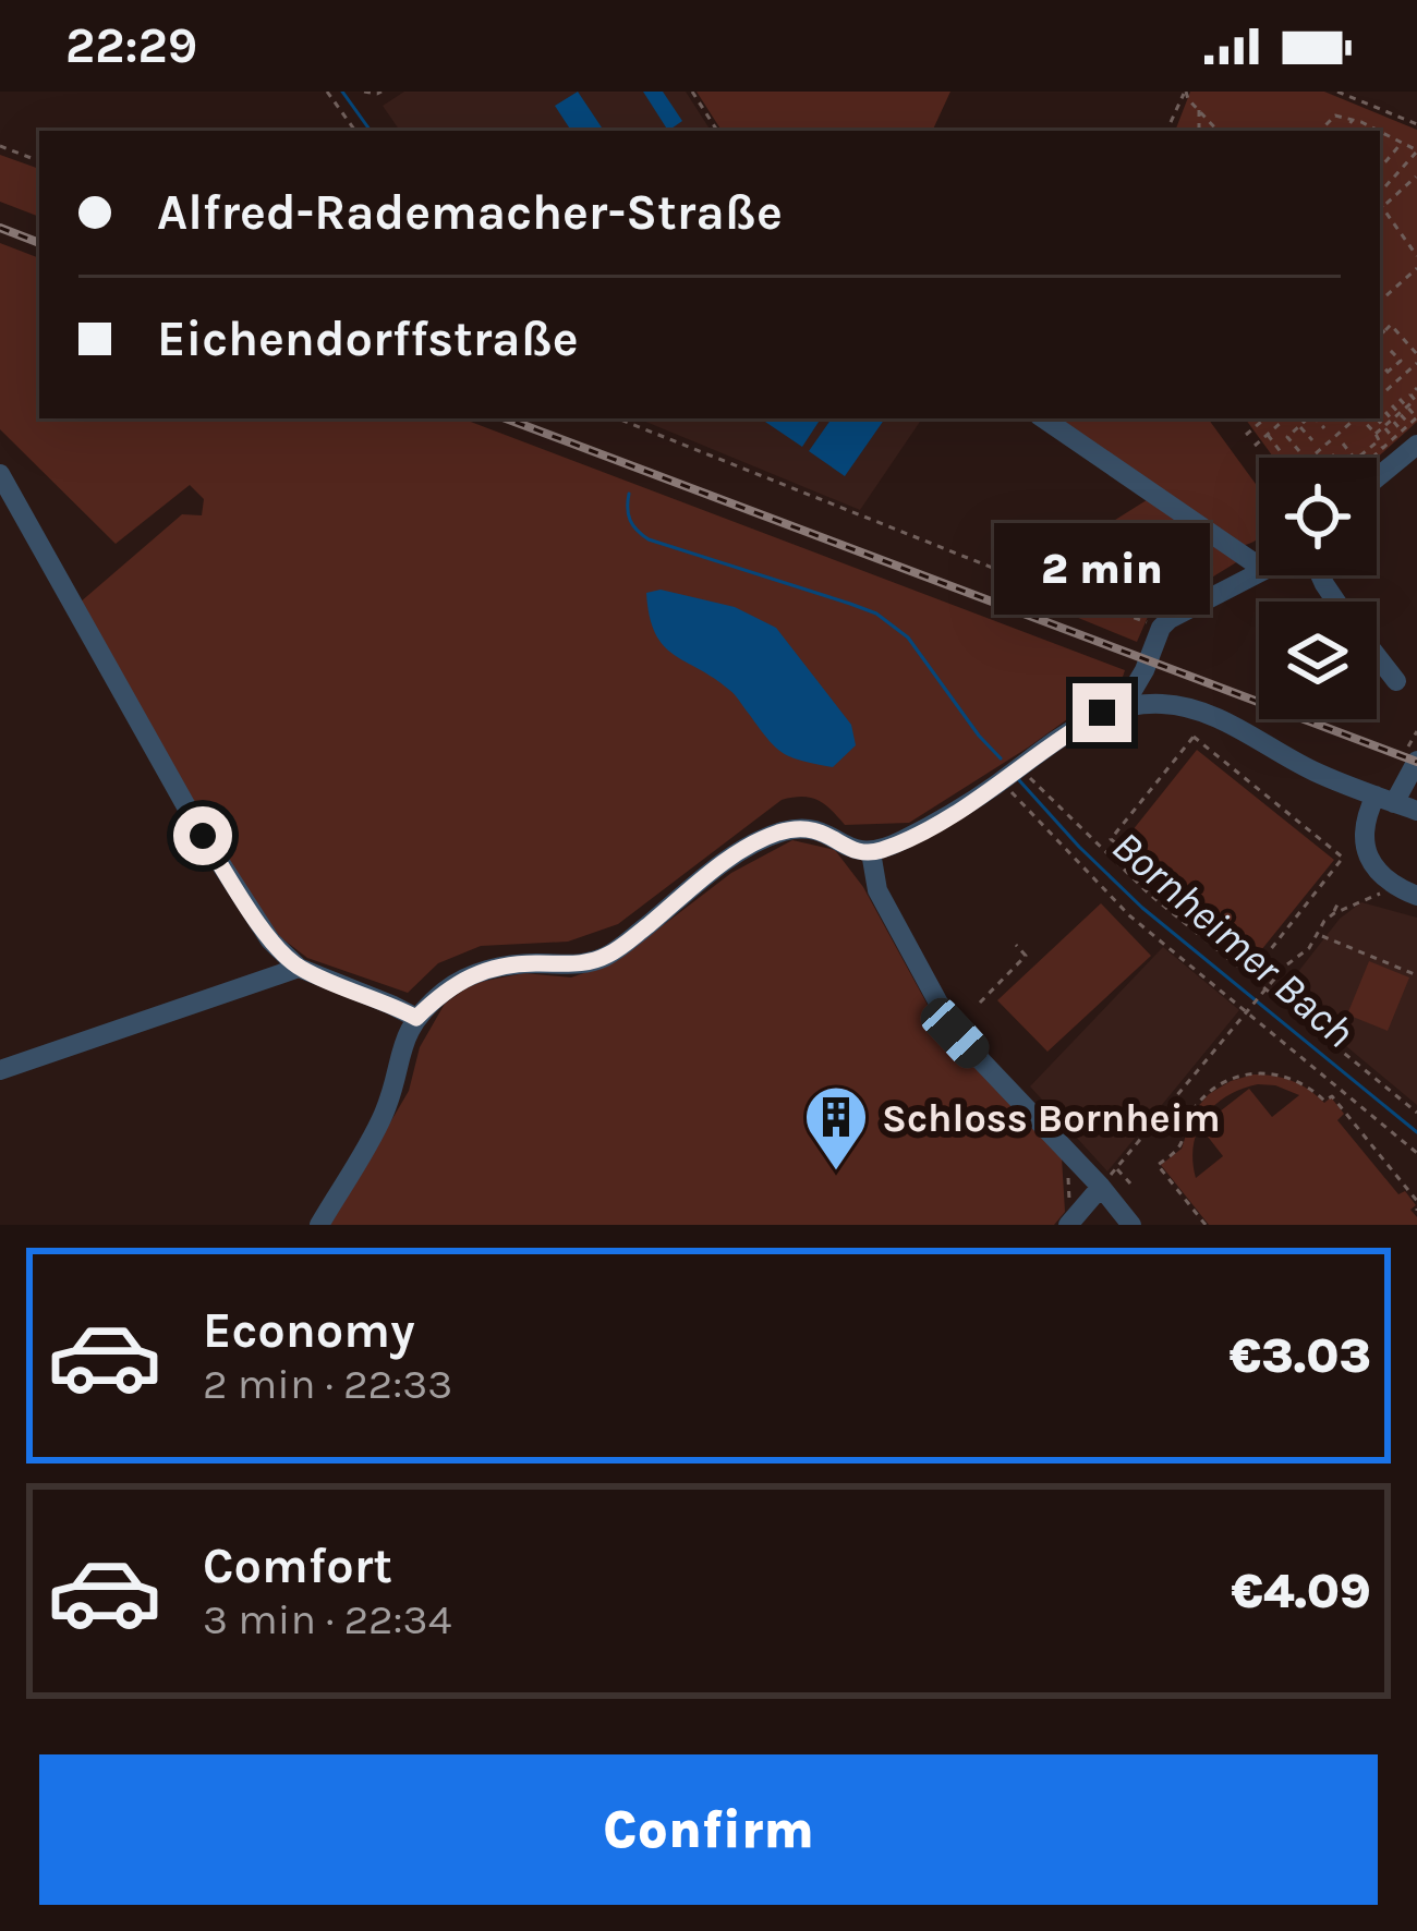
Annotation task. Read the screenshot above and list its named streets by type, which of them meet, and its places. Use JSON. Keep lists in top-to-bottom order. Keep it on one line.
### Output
{"water":["Bornheimer Bach"],"places":{"building":["Schloss Bornheim"]},"page":{"status":"22:29","banner":["Alfred-Rademacher-Straße","Eichendorffstraße"],"bubble":"2 min","list":[{"name":"Economy","note":"2 min · 22:33","value":"€3.03"},{"name":"Comfort","note":"3 min · 22:34","value":"€4.09"}],"buttons":"Confirm"}}
